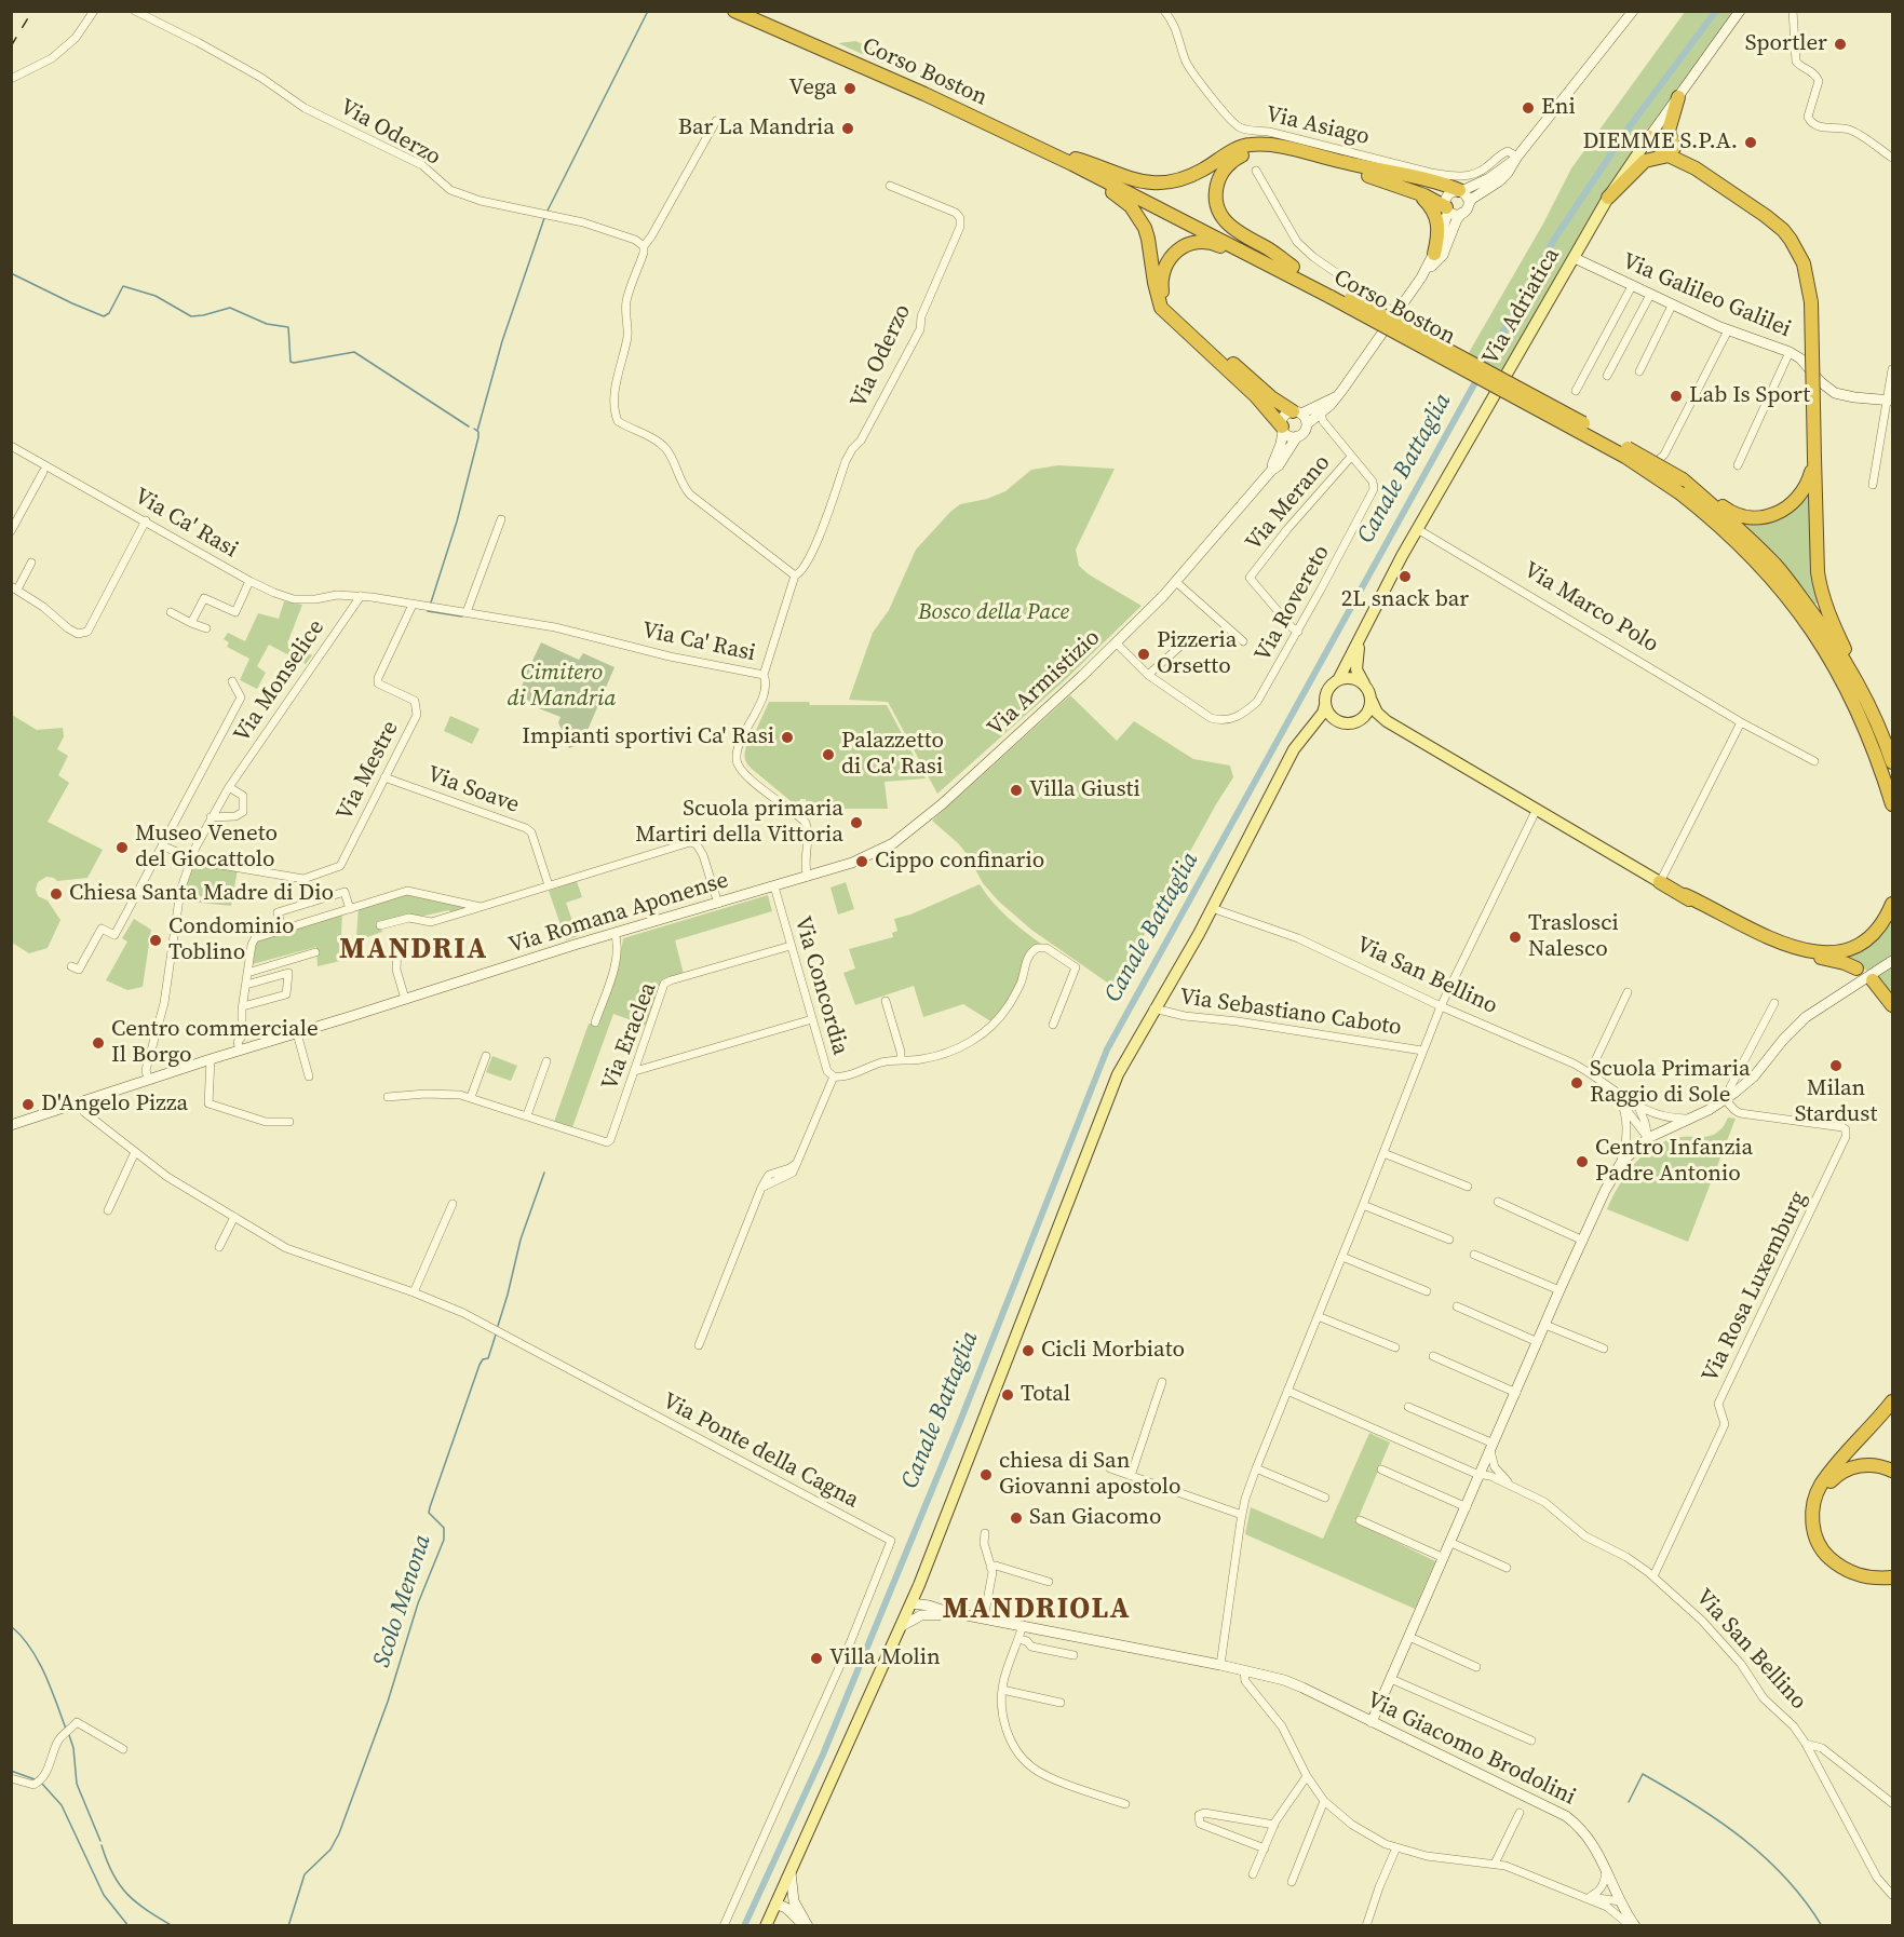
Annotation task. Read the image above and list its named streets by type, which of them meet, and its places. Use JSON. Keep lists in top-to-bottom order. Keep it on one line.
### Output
{"streets":{"highway":["Corso Boston"],"main road":["Via Adriatica"],"street":["Via Asiago","Via Oderzo","Via Galileo Galilei","Via Merano","Via Ca' Rasi","Via Rovereto","Via Marco Polo","Via Monselice","Via Armistizio","Via Mestre","Via Soave","Via Romana Aponense","Via San Bellino","Via Concordia","Via Sebastiano Caboto","Via Eraclea","Via Rosa Luxemburg","Via Ponte della Cagna","Via Giacomo Brodolini"]},"crossings":[["Via Oderzo","Via Ca' Rasi"],["Via Galileo Galilei","Via Adriatica"],["Via Adriatica","Via Marco Polo"],["Via Merano","Via Rovereto"],["Via Ca' Rasi","Via Monselice"],["Via Ca' Rasi","Via Armistizio"],["Via Ca' Rasi","Via Mestre"],["Via Ca' Rasi","Via Romana Aponense"],["Via Rovereto","Via Armistizio"],["Via Monselice","Via Mestre"],["Via Monselice","Via Romana Aponense"],["Via Armistizio","Via Romana Aponense"],["Via Mestre","Via Soave"],["Via Romana Aponense","Via Concordia"],["Via Romana Aponense","Via Ponte della Cagna"],["Via San Bellino","Via Rosa Luxemburg"],["Via Concordia","Via Eraclea"]],"districts":["MANDRIA","MANDRIOLA"],"water":["Canale Battaglia","Scolo Menona"],"parks":["Bosco della Pace","Cimitero di Mandria"],"places":["Sportler","Vega","Eni","Bar La Mandria","DIEMME S.P.A.","Lab Is Sport","2L snack bar","Pizzeria Orsetto","Impianti sportivi Ca' Rasi","Palazzetto di Ca' Rasi","Villa Giusti","Scuola primaria Martiri della Vittoria","Museo Veneto del Giocattolo","Cippo confinario","Chiesa Santa Madre di Dio","Traslosci Nalesco","Condominio Toblino","Centro commerciale Il Borgo","Milan Stardust","Scuola Primaria Raggio di Sole","D'Angelo Pizza","Centro Infanzia Padre Antonio","Cicli Morbiato","Total","chiesa di San Giovanni apostolo","San Giacomo","Villa Molin"]}
